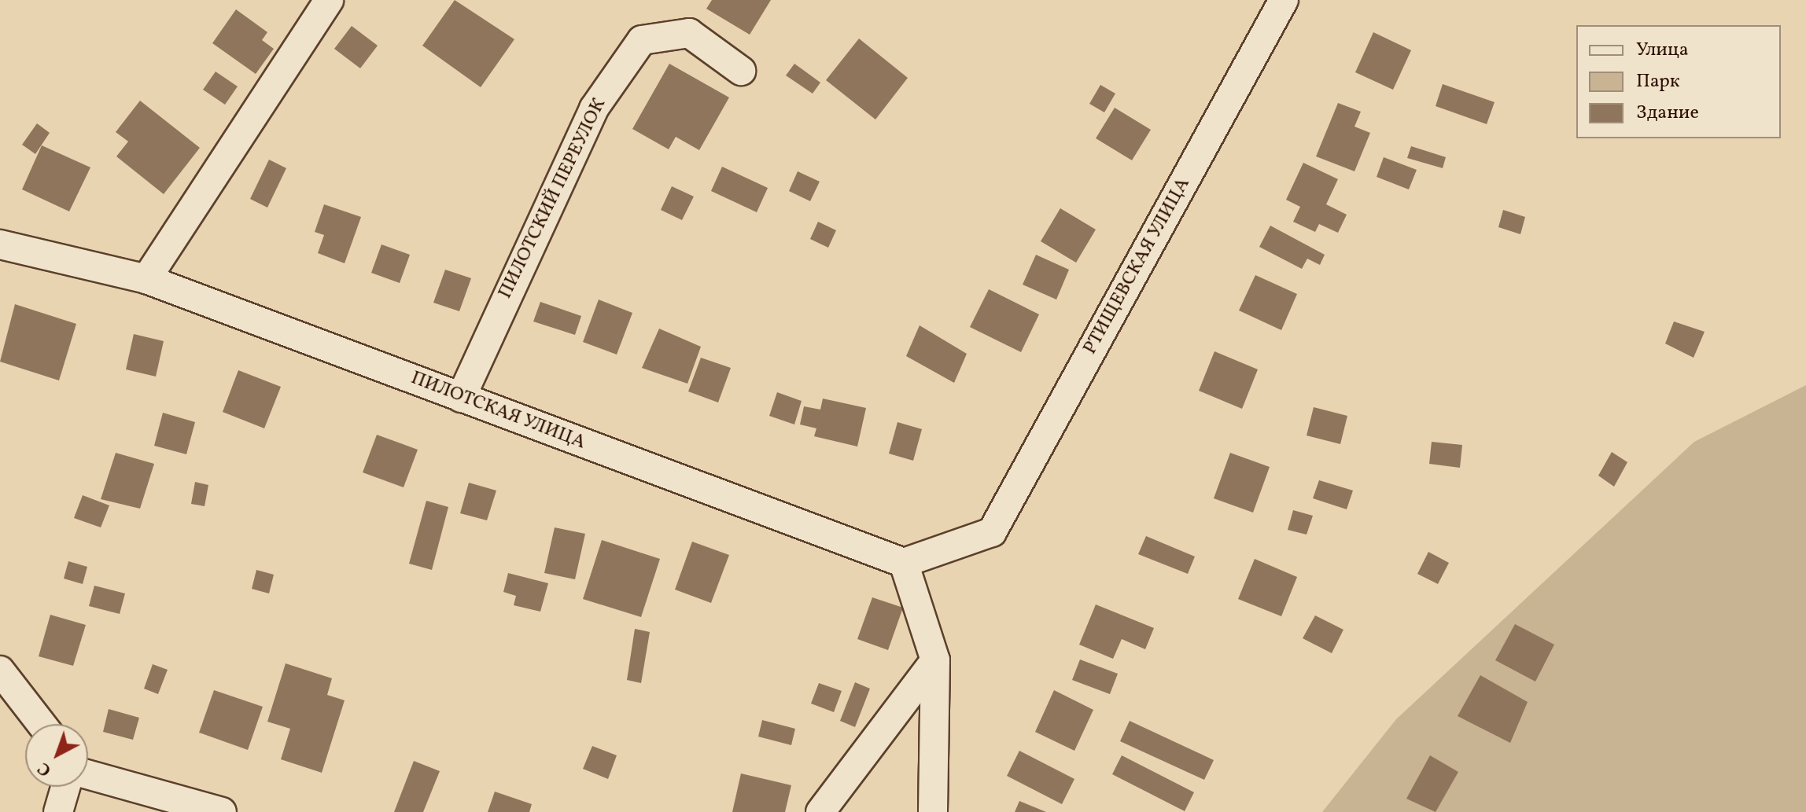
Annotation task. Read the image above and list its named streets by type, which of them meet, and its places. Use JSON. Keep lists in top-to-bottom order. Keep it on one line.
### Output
{"streets":{"street":["ПИЛОТСКИЙ ПЕРЕУЛОК","РТИЩЕВСКАЯ УЛИЦА","ПИЛОТСКАЯ УЛИЦА"]},"crossings":[["ПИЛОТСКИЙ ПЕРЕУЛОК","ПИЛОТСКАЯ УЛИЦА"],["РТИЩЕВСКАЯ УЛИЦА","ПИЛОТСКАЯ УЛИЦА"]],"legend":["Улица","Парк","Здание"],"north":"bottom left"}
